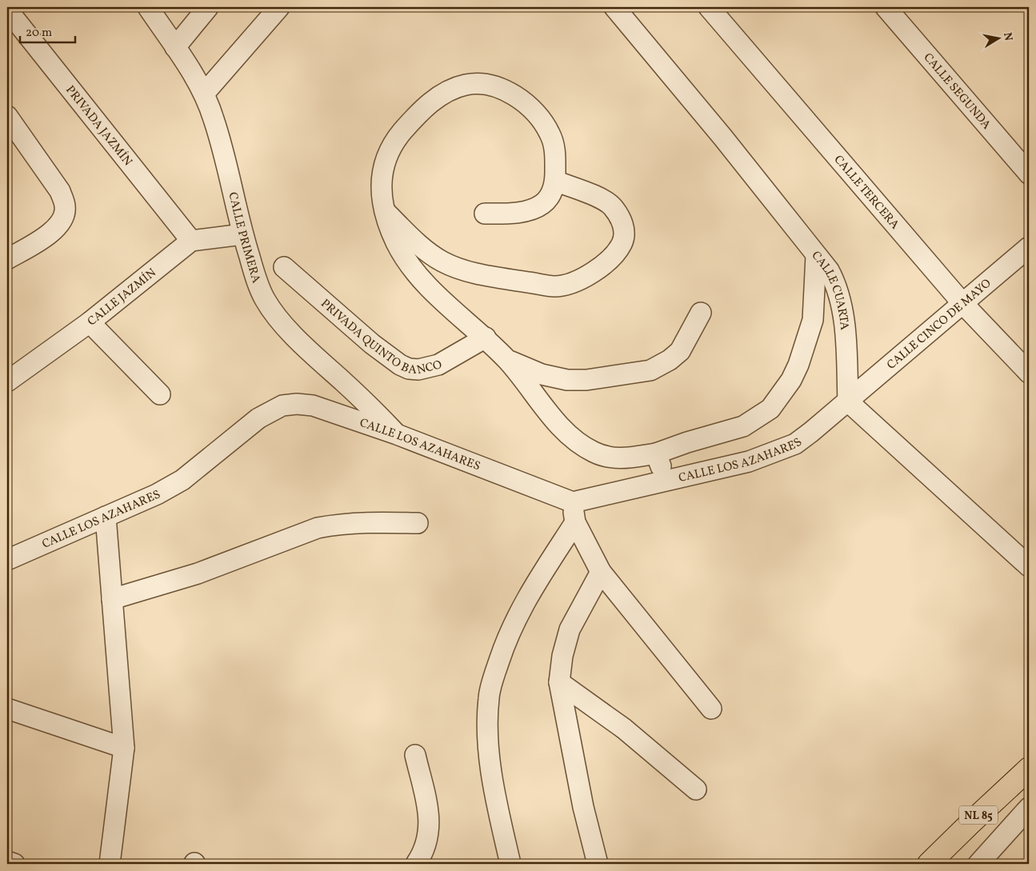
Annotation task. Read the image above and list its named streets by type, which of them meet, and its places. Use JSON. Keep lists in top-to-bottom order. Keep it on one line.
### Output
{"streets":{"main road":["NL 85"],"street":["CALLE SEGUNDA","PRIVADA JAZMÍN","CALLE TERCERA","CALLE PRIMERA","CALLE CUARTA","CALLE JAZMÍN","CALLE CINCO DE MAYO","PRIVADA QUINTO BANCO","CALLE LOS AZAHARES"]},"crossings":[["PRIVADA JAZMÍN","CALLE JAZMÍN"],["CALLE TERCERA","CALLE CINCO DE MAYO"],["CALLE PRIMERA","CALLE LOS AZAHARES"],["CALLE CUARTA","CALLE CINCO DE MAYO"],["CALLE CUARTA","CALLE LOS AZAHARES"],["CALLE CINCO DE MAYO","CALLE LOS AZAHARES"]],"scale_bar":"20 m","north":"right"}
